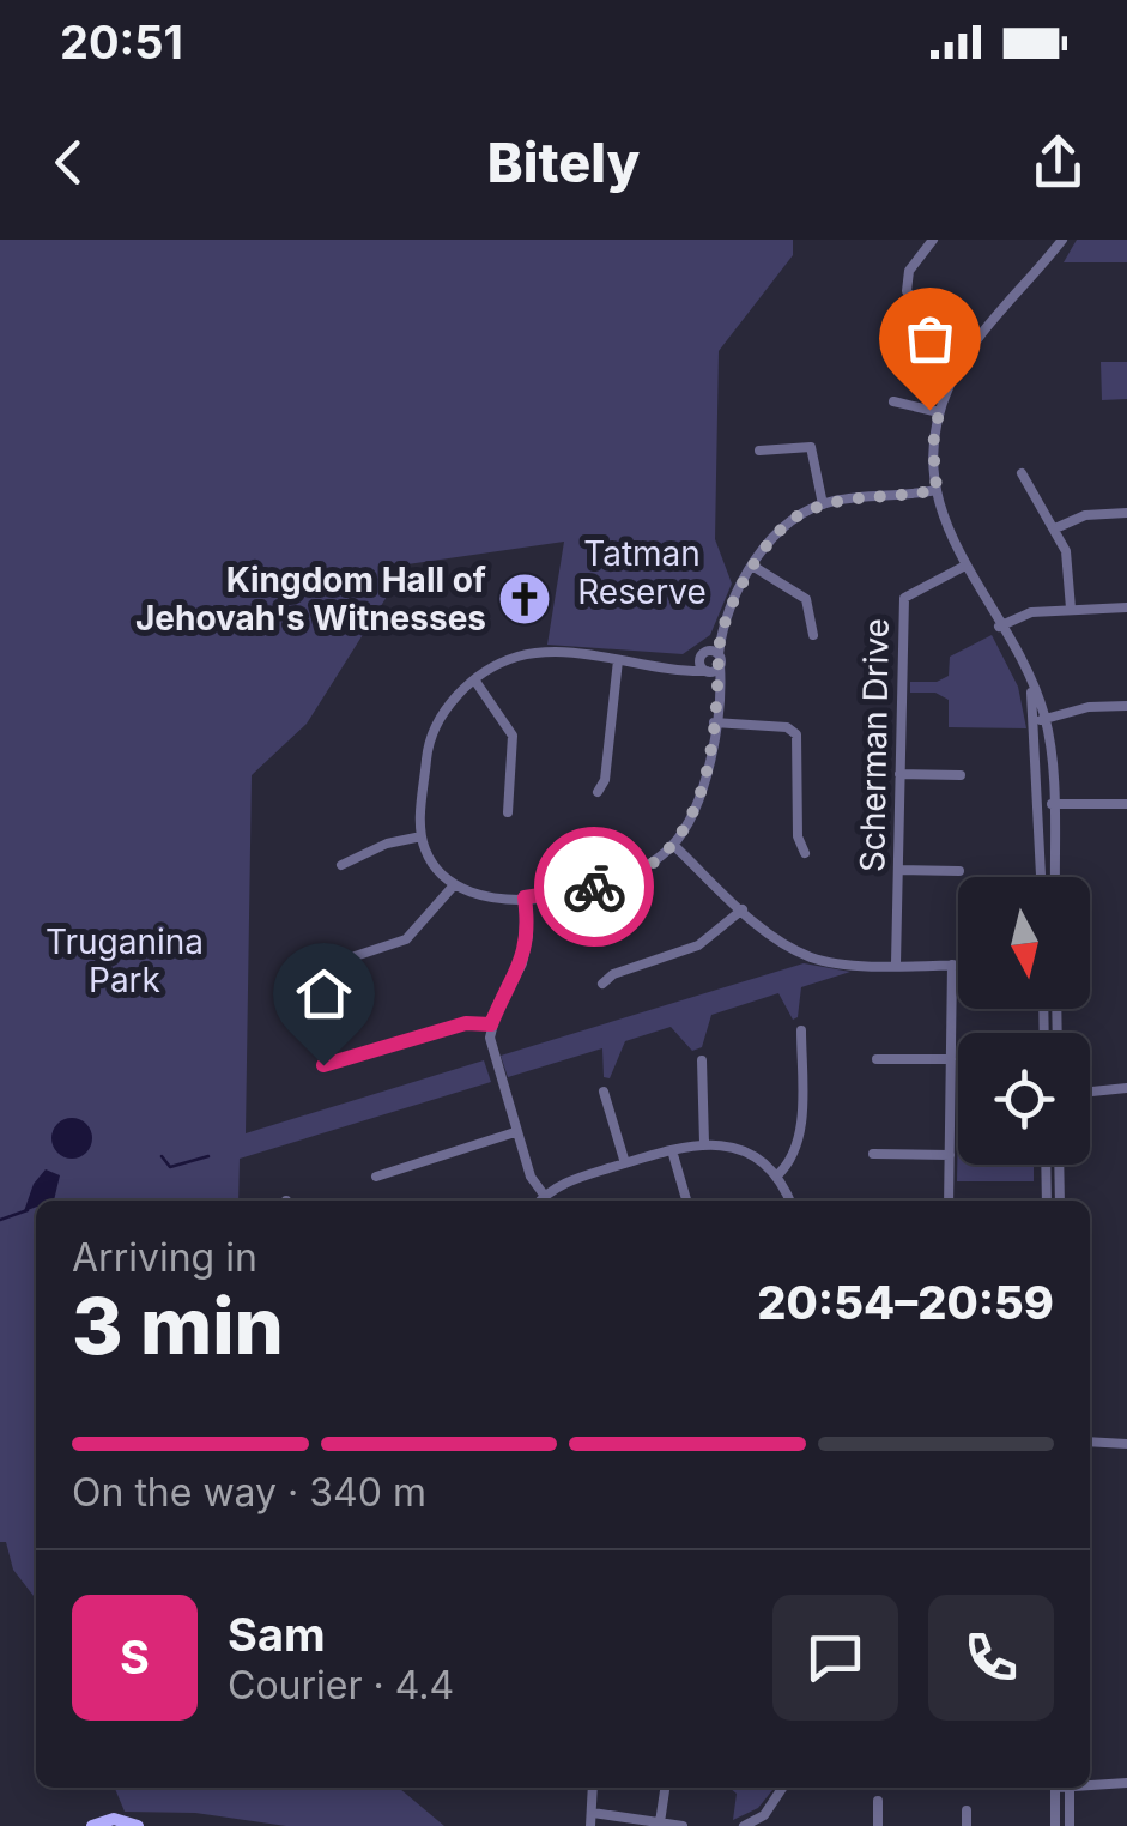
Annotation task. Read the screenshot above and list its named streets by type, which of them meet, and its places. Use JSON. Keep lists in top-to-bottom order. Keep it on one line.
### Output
{"streets":{"street":["Scherman Drive"]},"parks":["Tatman Reserve","Truganina Park"],"places":{"church":["Kingdom Hall of Jehovah's Witnesses"]},"north":"bottom","page":{"status":"20:51","header":"Bitely","heading":["3 min","Arriving in","20:54–20:59"],"panel":["Sam","Courier · 4.4"],"bar":"On the way · 340 m","round":"S"}}
